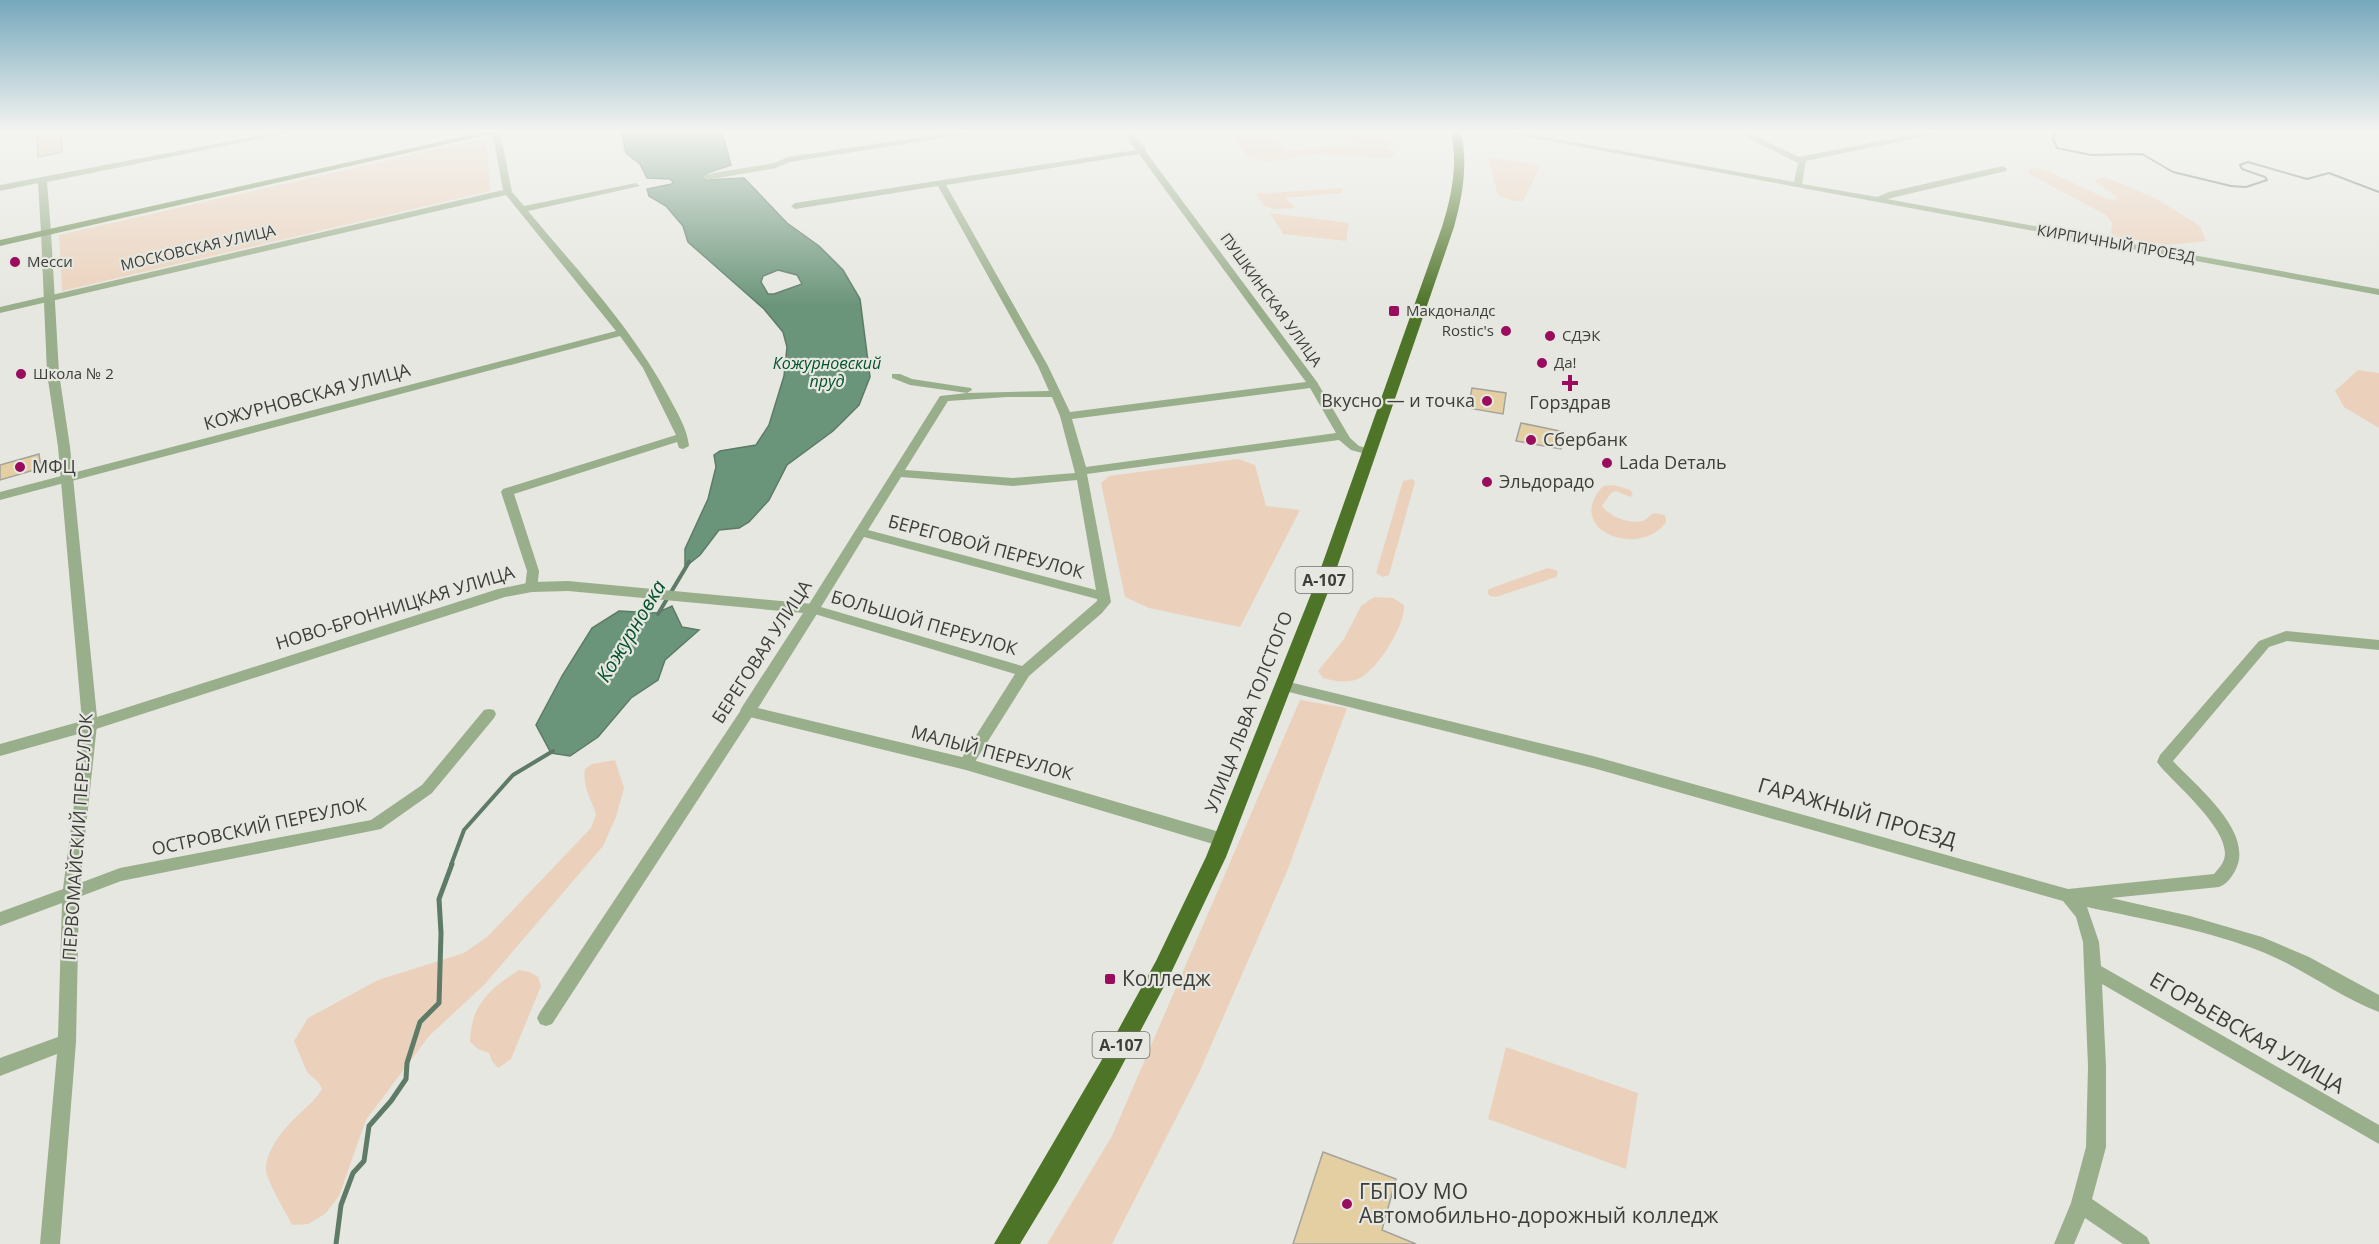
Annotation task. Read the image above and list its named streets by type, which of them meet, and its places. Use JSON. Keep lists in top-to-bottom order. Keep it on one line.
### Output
{"streets":{"highway":["А-107","УЛИЦА ЛЬВА ТОЛСТОГО"],"street":["КИРПИЧНЫЙ ПРОЕЗД","МОСКОВСКАЯ УЛИЦА","ПУШКИНСКАЯ УЛИЦА","КОЖУРНОВСКАЯ УЛИЦА","БЕРЕГОВОЙ ПЕРЕУЛОК","НОВО-БРОННИЦКАЯ УЛИЦА","БОЛЬШОЙ ПЕРЕУЛОК","БЕРЕГОВАЯ УЛИЦА","МАЛЫЙ ПЕРЕУЛОК","ГАРАЖНЫЙ ПРОЕЗД","ОСТРОВСКИЙ ПЕРЕУЛОК","ПЕРВОМАЙСКИЙ ПЕРЕУЛОК","ЕГОРЬЕВСКАЯ УЛИЦА"]},"crossings":[["МОСКОВСКАЯ УЛИЦА","ПЕРВОМАЙСКИЙ ПЕРЕУЛОК"],["КОЖУРНОВСКАЯ УЛИЦА","ПЕРВОМАЙСКИЙ ПЕРЕУЛОК"],["БЕРЕГОВОЙ ПЕРЕУЛОК","БЕРЕГОВАЯ УЛИЦА"],["НОВО-БРОННИЦКАЯ УЛИЦА","БОЛЬШОЙ ПЕРЕУЛОК"],["НОВО-БРОННИЦКАЯ УЛИЦА","БЕРЕГОВАЯ УЛИЦА"],["НОВО-БРОННИЦКАЯ УЛИЦА","ПЕРВОМАЙСКИЙ ПЕРЕУЛОК"],["БОЛЬШОЙ ПЕРЕУЛОК","БЕРЕГОВАЯ УЛИЦА"],["БЕРЕГОВАЯ УЛИЦА","МАЛЫЙ ПЕРЕУЛОК"],["УЛИЦА ЛЬВА ТОЛСТОГО","МАЛЫЙ ПЕРЕУЛОК"],["УЛИЦА ЛЬВА ТОЛСТОГО","ГАРАЖНЫЙ ПРОЕЗД"],["ОСТРОВСКИЙ ПЕРЕУЛОК","ПЕРВОМАЙСКИЙ ПЕРЕУЛОК"]],"water":["Кожурновский пруд","Кожурновка"],"places":{"other":["Месси","Rostic's","СДЭК","Да!","Школа № 2","Вкусно — и точка","Сбербанк","Lada Dеталь","МФЦ","Эльдорадо","ГБПОУ МО Автомобильно-дорожный колледж"],"transit":["Макдоналдс","Колледж"],"health":["Горздрав"]}}
